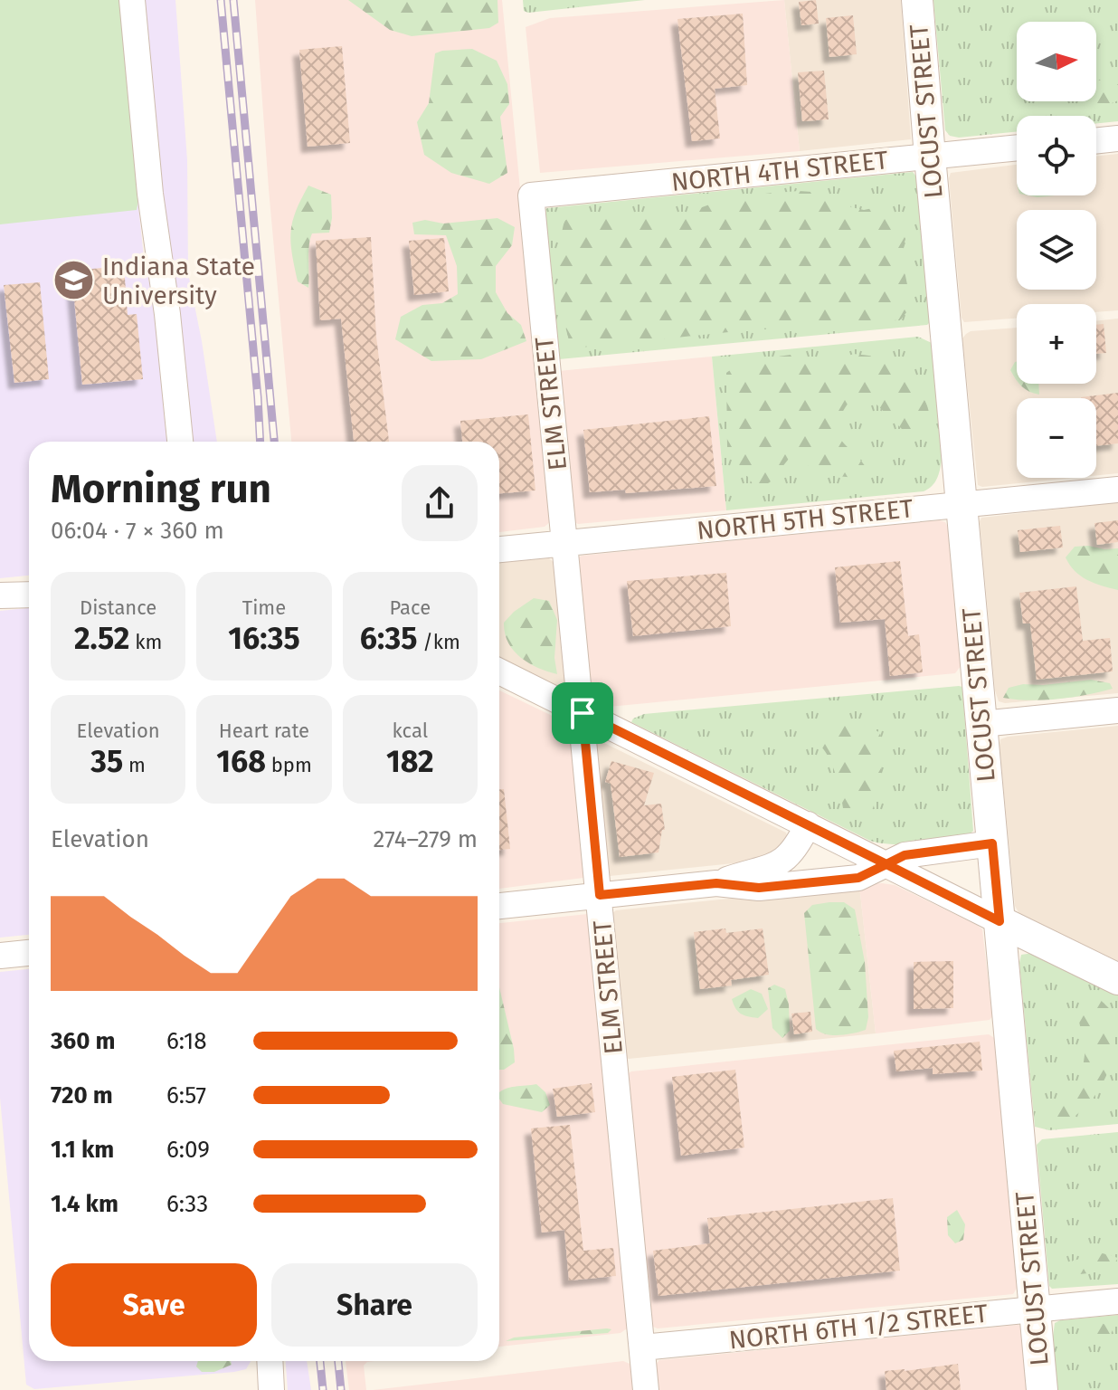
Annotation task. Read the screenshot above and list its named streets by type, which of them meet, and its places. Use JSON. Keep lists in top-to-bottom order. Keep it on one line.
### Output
{"streets":{"street":["LOCUST STREET","NORTH 4TH STREET","ELM STREET","NORTH 5TH STREET","NORTH 6TH 1/2 STREET"]},"crossings":[["LOCUST STREET","NORTH 4TH STREET"],["LOCUST STREET","NORTH 5TH STREET"],["LOCUST STREET","NORTH 6TH 1/2 STREET"],["NORTH 4TH STREET","ELM STREET"],["ELM STREET","NORTH 5TH STREET"],["ELM STREET","NORTH 6TH 1/2 STREET"]],"places":{"school or university":["Indiana State University"]},"north":"right","page":{"map_buttons":["+","−"],"heading":["Morning run","06:04 · 7 × 360 m"],"stats":[["Distance","2.52 km"],["Time","16:35"],["Pace","6:35 /km"],["Elevation","35 m"],["Heart rate","168 bpm"],["kcal","182"]],"chart":["Elevation","274–279 m"],"list":[{"name":"360 m","note":"6:18"},{"name":"720 m","note":"6:57"},{"name":"1.1 km","note":"6:09"},{"name":"1.4 km","note":"6:33"}],"buttons":["Save","Share"]}}
